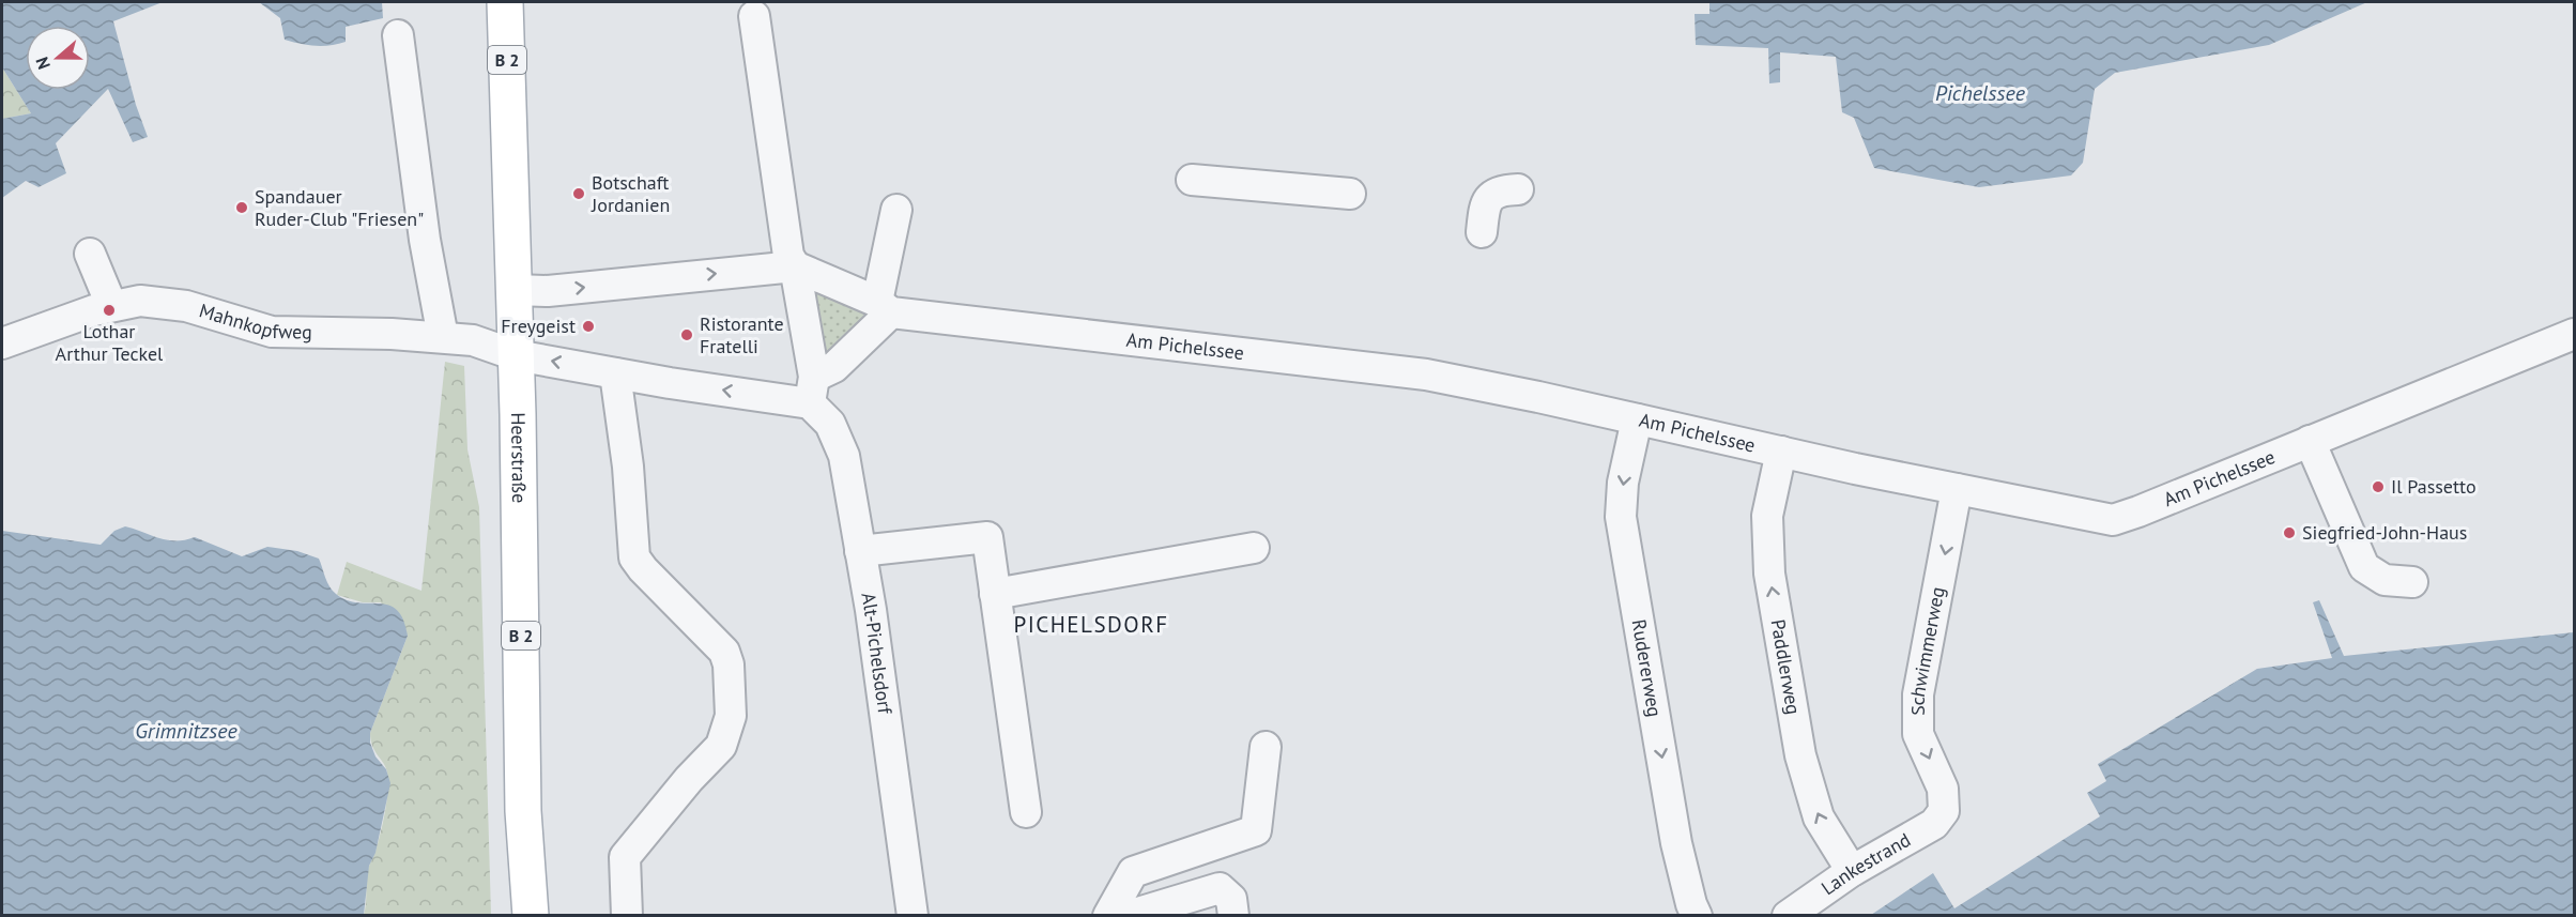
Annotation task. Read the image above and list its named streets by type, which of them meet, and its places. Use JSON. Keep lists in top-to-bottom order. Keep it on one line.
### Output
{"streets":{"main road":["B 2","Heerstraße"],"street":["Mahnkopfweg","Am Pichelssee","Schwimmerweg","Alt-Pichelsdorf","Paddlerweg","Rudererweg","Lankestrand"]},"crossings":[["Mahnkopfweg","Heerstraße"],["Am Pichelssee","Schwimmerweg"],["Am Pichelssee","Paddlerweg"],["Am Pichelssee","Rudererweg"],["Schwimmerweg","Lankestrand"],["Paddlerweg","Lankestrand"]],"one_way":["Schwimmerweg","Paddlerweg","Rudererweg"],"districts":["PICHELSDORF"],"water":["Pichelssee","Grimnitzsee"],"places":["Botschaft Jordanien","Spandauer Ruder-Club \"Friesen\"","Lothar Arthur Teckel","Freygeist","Ristorante Fratelli","Il Passetto","Siegfried-John-Haus"],"north":"left"}
